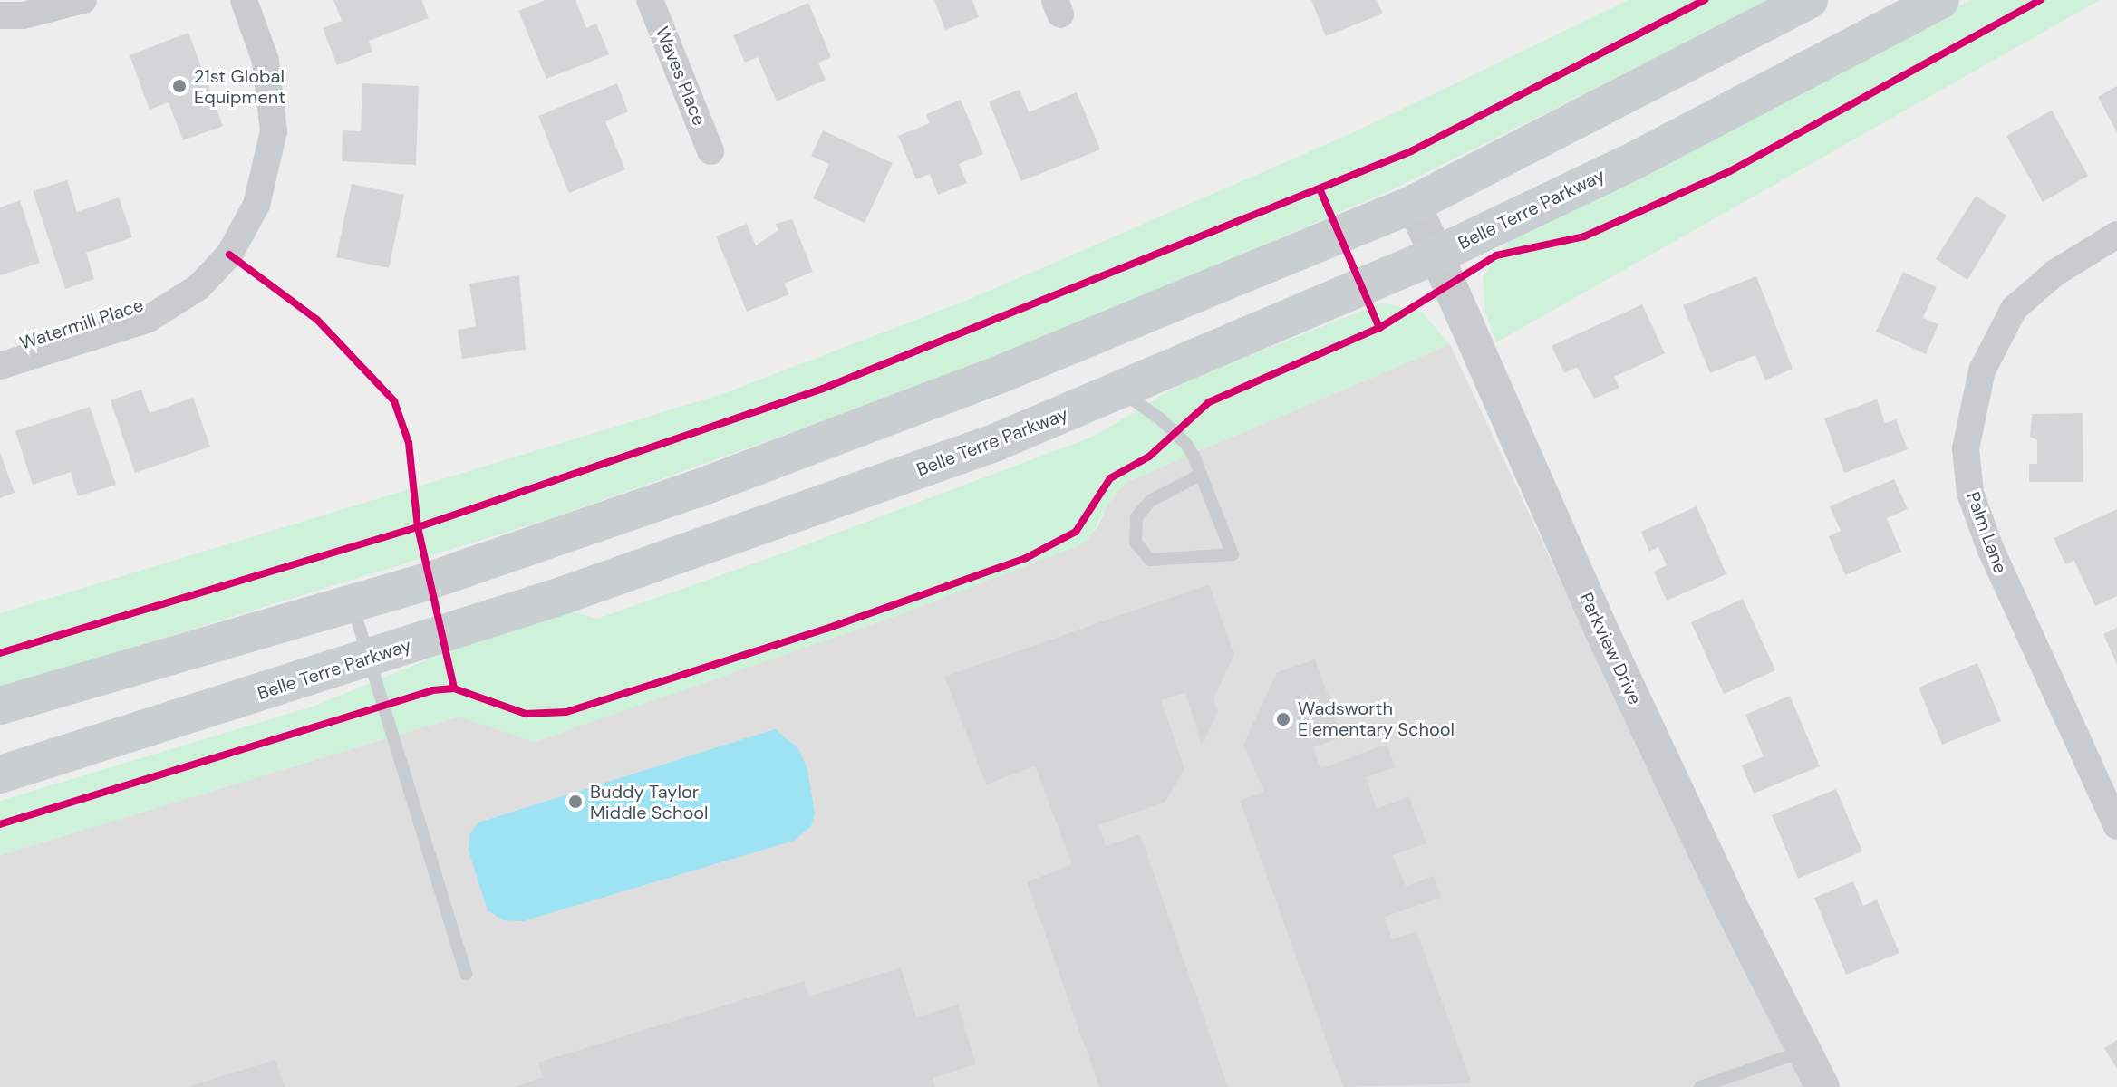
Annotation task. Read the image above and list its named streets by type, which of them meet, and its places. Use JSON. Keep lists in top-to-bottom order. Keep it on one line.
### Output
{"streets":{"main road":["Belle Terre Parkway"],"street":["Waves Place","Watermill Place","Palm Lane","Parkview Drive"]},"crossings":[["Belle Terre Parkway","Parkview Drive"]],"places":["21st Global Equipment","Wadsworth Elementary School","Buddy Taylor Middle School"]}
